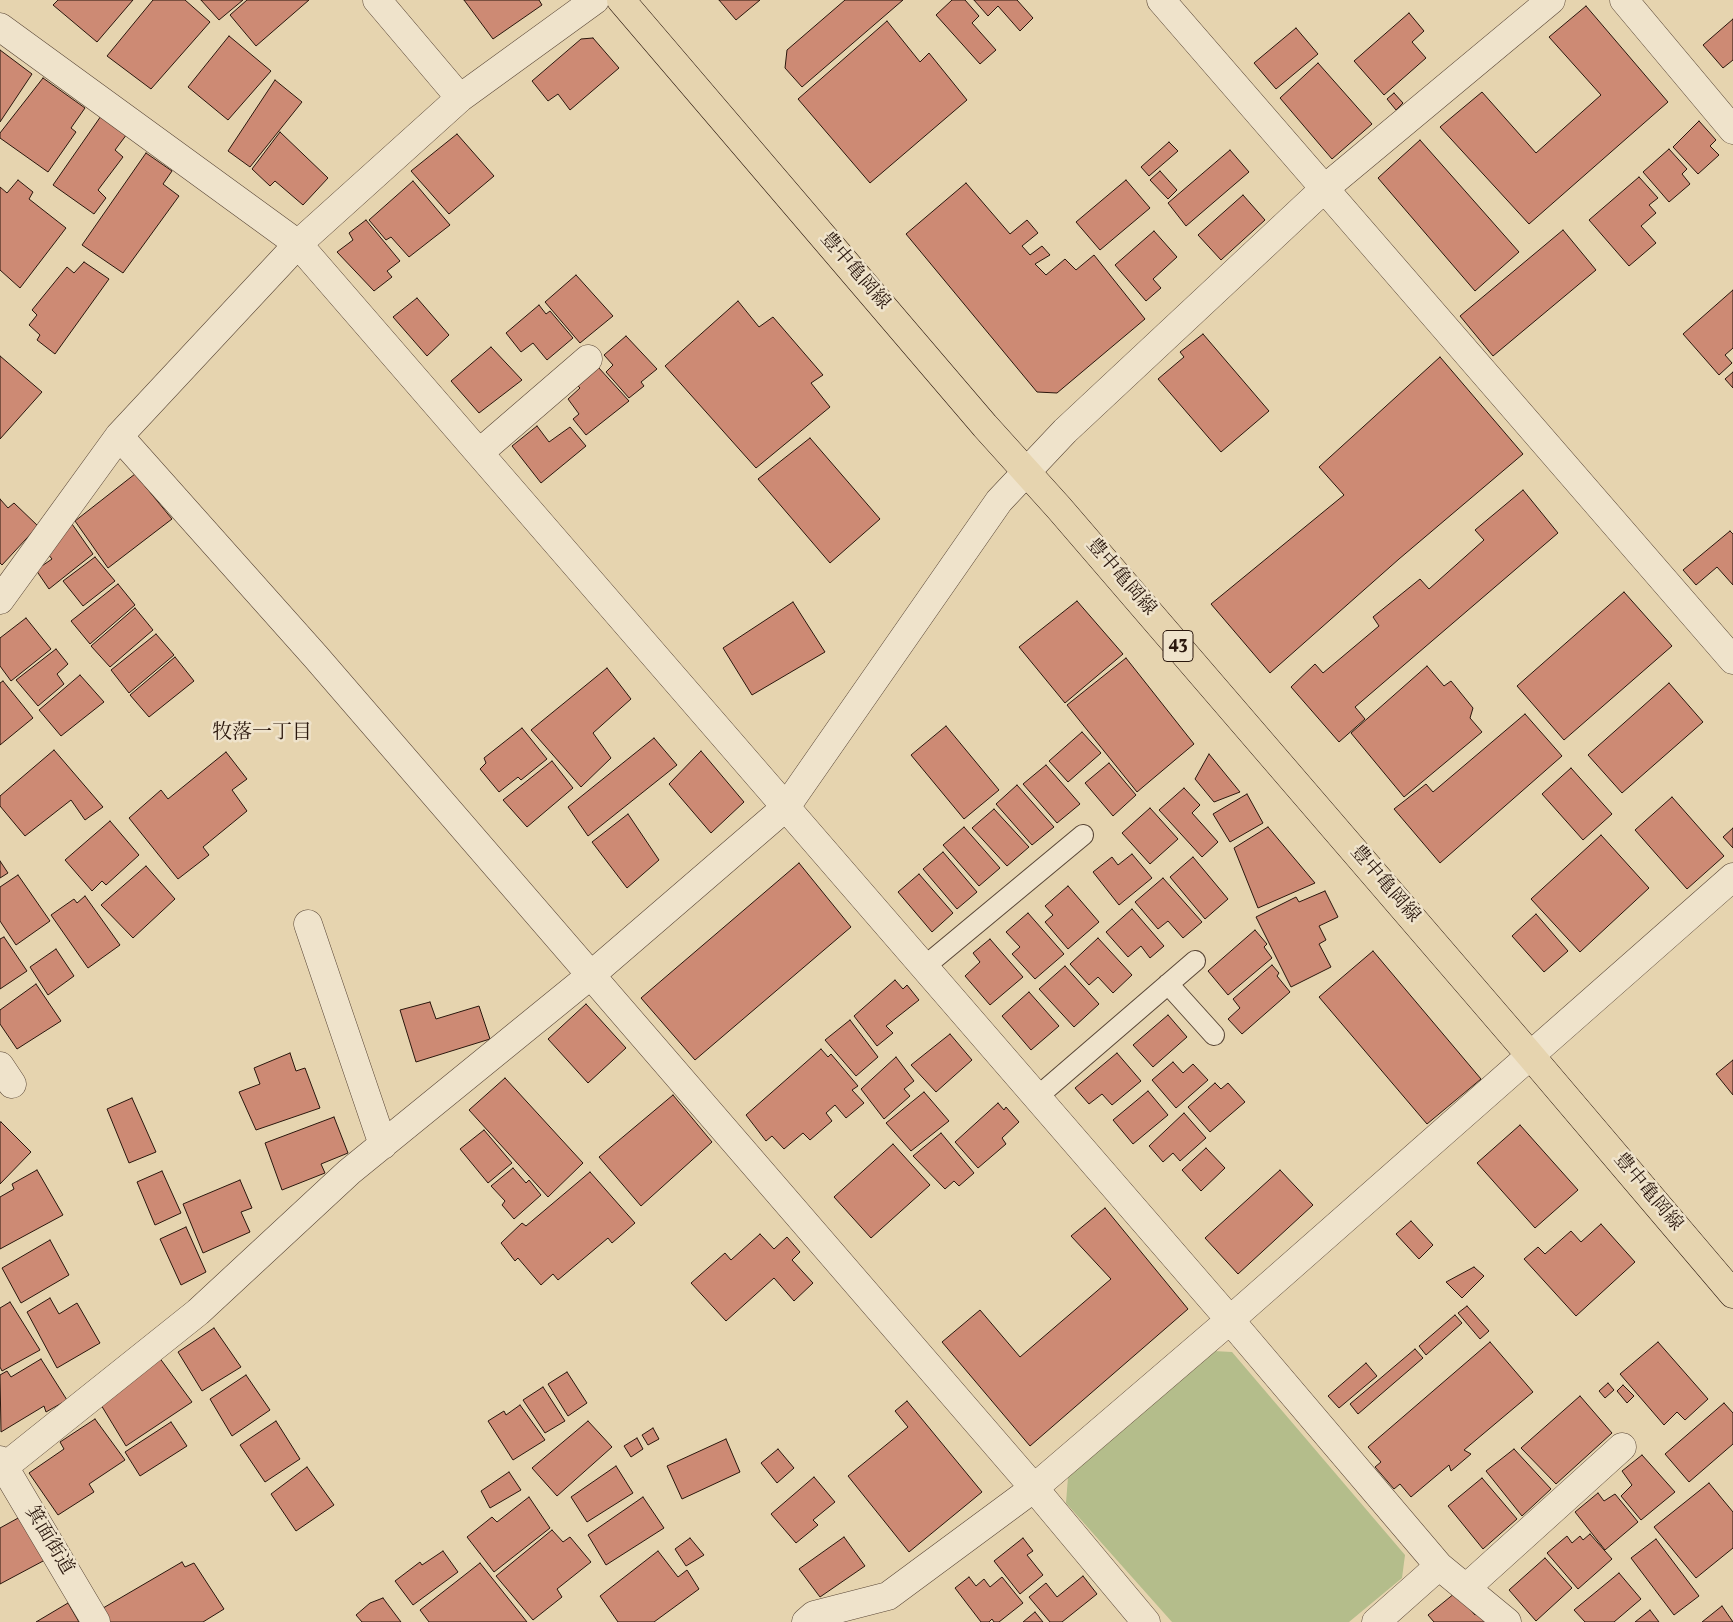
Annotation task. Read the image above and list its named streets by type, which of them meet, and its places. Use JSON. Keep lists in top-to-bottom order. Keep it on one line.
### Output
{"streets":{"main road":["豊中亀岡線","43"],"street":["箕面街道"]},"districts":["牧落一丁目"]}
